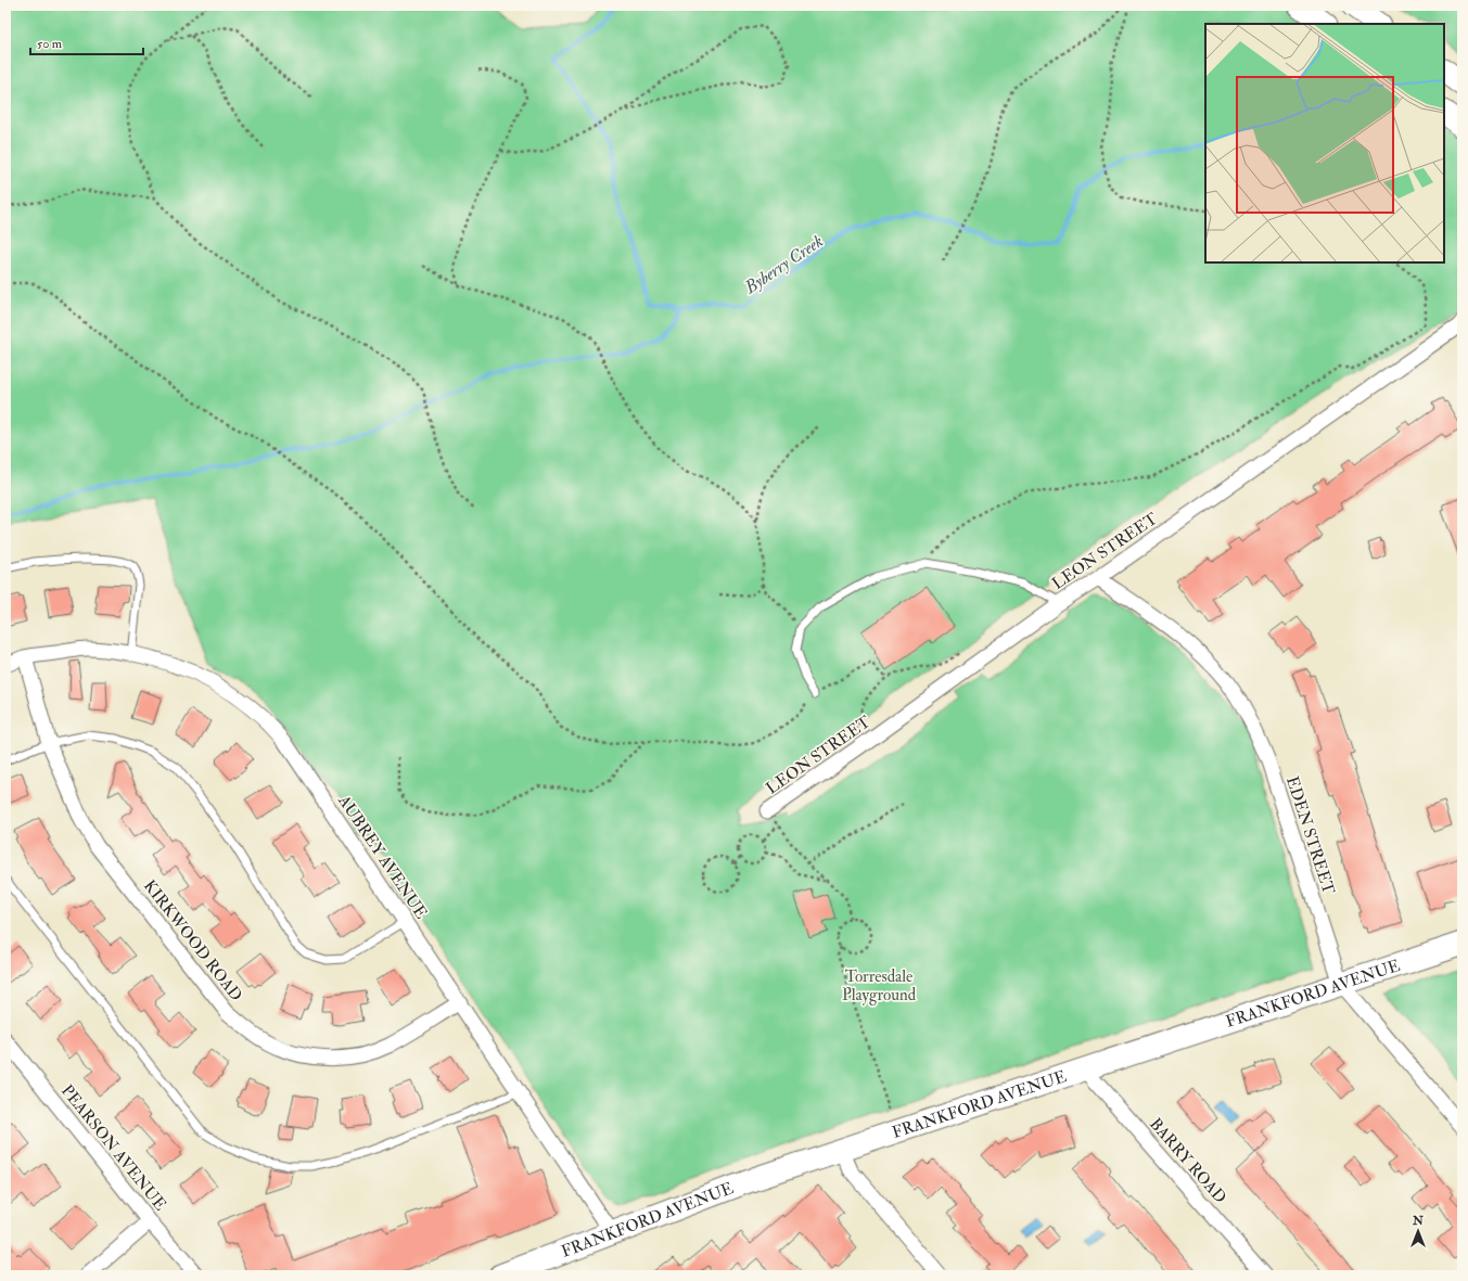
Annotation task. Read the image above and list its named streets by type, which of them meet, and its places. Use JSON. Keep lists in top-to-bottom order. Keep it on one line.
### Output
{"streets":{"main road":["FRANKFORD AVENUE"],"street":["LEON STREET","EDEN STREET","AUBREY AVENUE","KIRKWOOD ROAD","PEARSON AVENUE","BARRY ROAD"]},"crossings":[["LEON STREET","EDEN STREET"],["EDEN STREET","FRANKFORD AVENUE"],["AUBREY AVENUE","KIRKWOOD ROAD"],["AUBREY AVENUE","FRANKFORD AVENUE"],["FRANKFORD AVENUE","BARRY ROAD"]],"water":["Byberry Creek"],"parks":["Torresdale Playground"],"scale_bar":"50 m","north":"top"}
